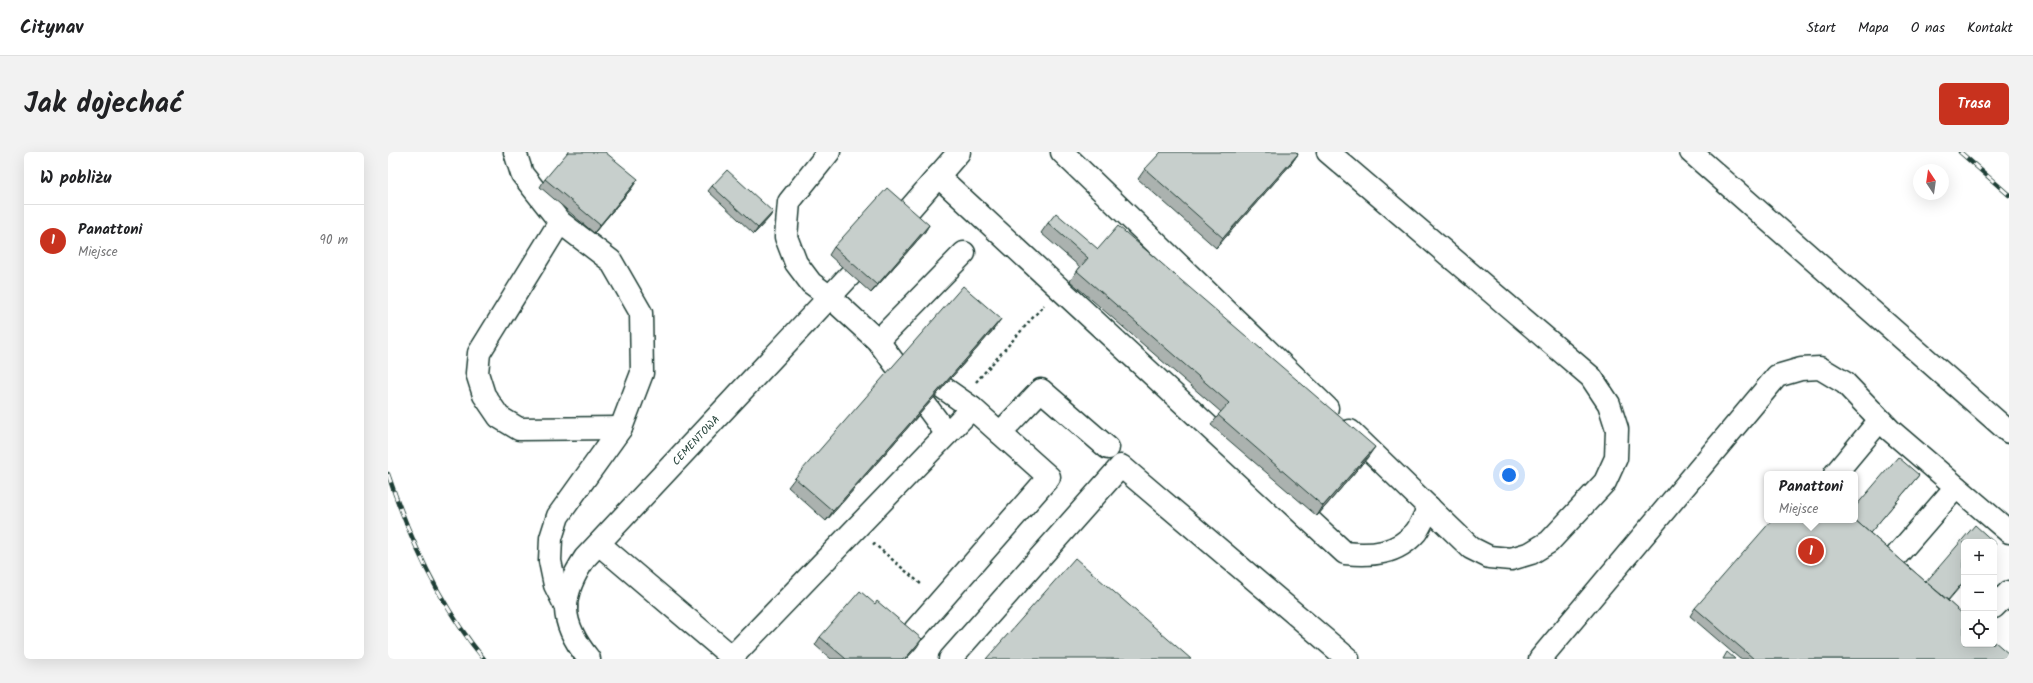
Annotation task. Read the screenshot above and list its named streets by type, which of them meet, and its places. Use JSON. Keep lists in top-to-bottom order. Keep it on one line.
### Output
{"streets":{"lane":["CEMENTOWA"]},"north":"top","page":{"header":"Citynav","nav":["Start","Mapa","O nas","Kontakt"],"title":"Jak dojechać","buttons":"Trasa","heading":"W pobliżu","list":[{"mark":"1","name":"Panattoni","note":"Miejsce","value":"90 m"}],"popup":["Panattoni","Miejsce"],"pins":"1","map_buttons":["+","−"]}}
